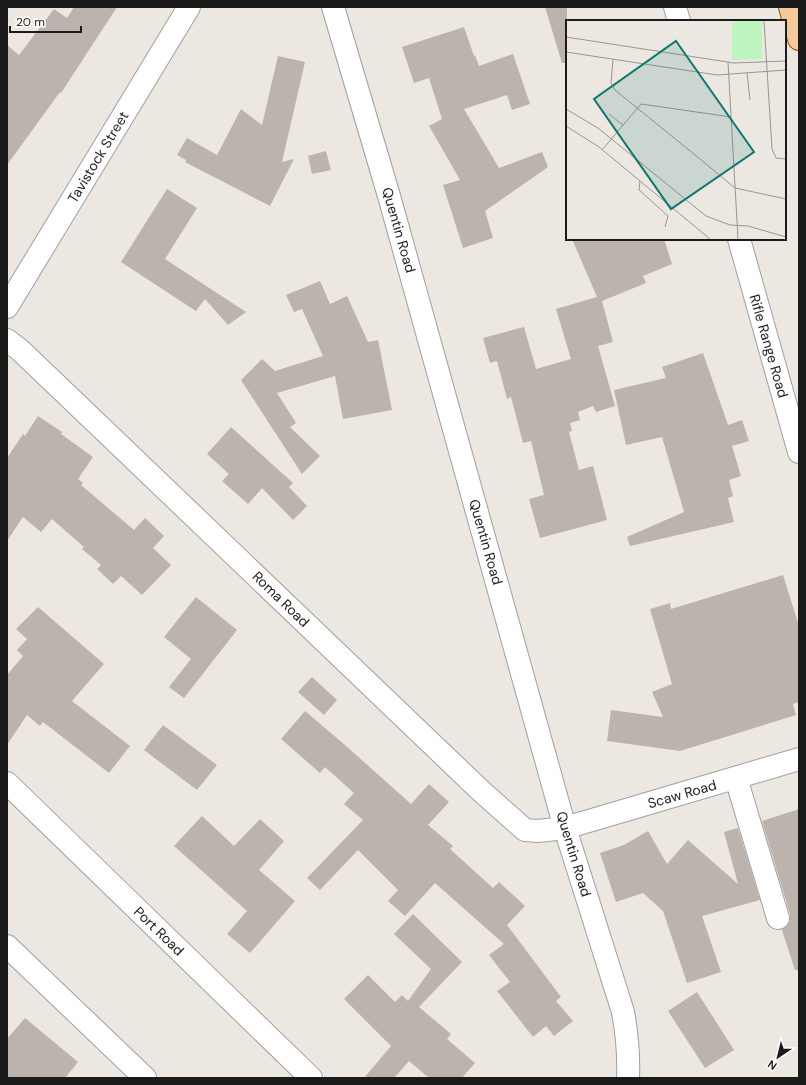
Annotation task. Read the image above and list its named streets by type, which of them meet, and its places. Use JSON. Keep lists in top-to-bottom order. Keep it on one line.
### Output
{"streets":{"street":["Tavistock Street","Quentin Road","Rifle Range Road","Roma Road","Scaw Road","Port Road"]},"crossings":[["Quentin Road","Roma Road"],["Quentin Road","Scaw Road"],["Roma Road","Scaw Road"]],"scale_bar":"20 m","north":"bottom left"}
